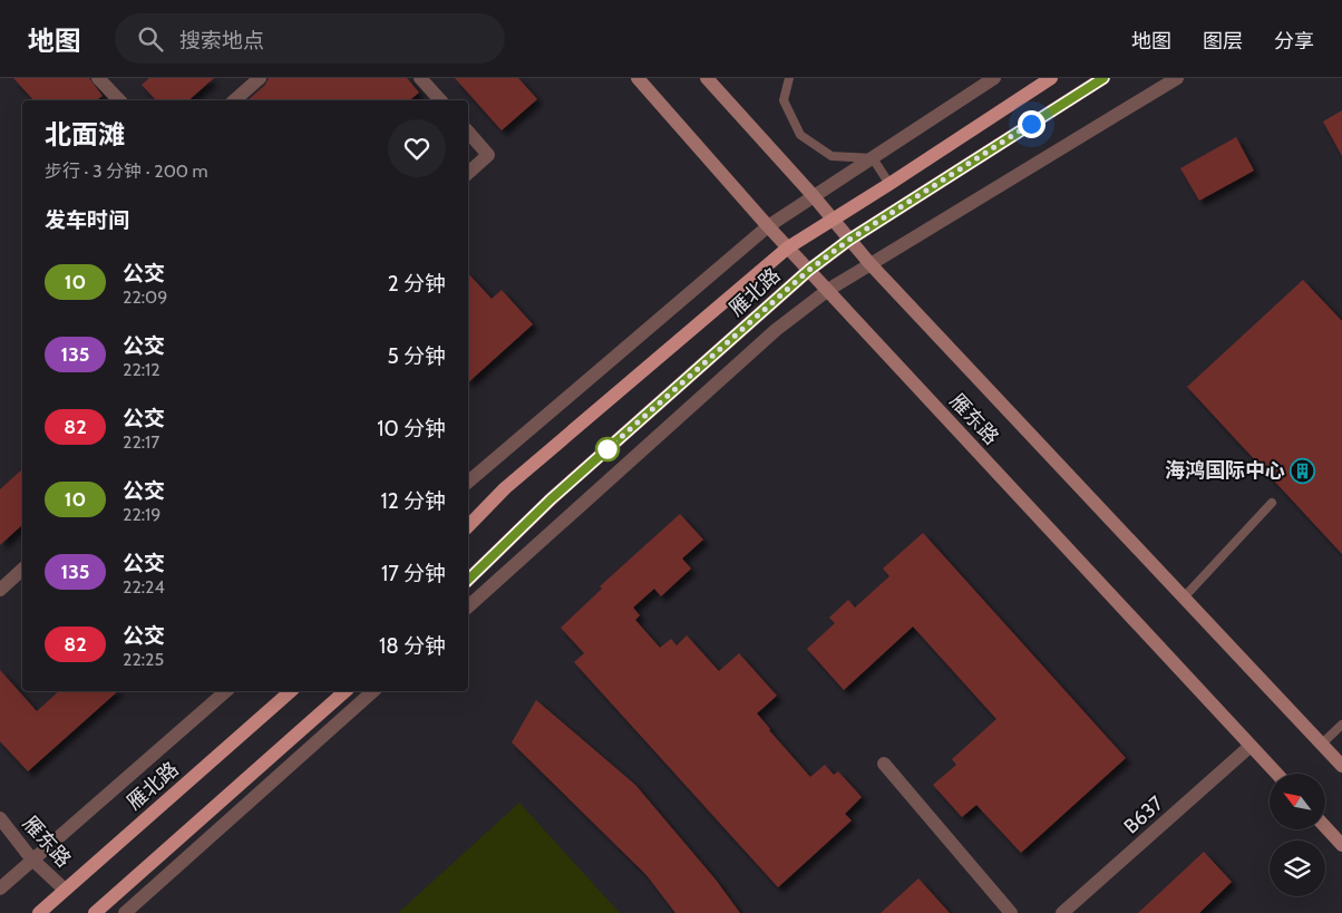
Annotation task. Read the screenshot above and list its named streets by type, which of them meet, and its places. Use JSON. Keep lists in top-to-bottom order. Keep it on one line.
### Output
{"streets":{"main road":["雁北路","雁东路"],"street":["B637"]},"crossings":[["雁北路","雁东路"],["雁东路","B637"]],"places":{"building":["海鸿国际中心"]},"lines":["bus line 10"],"north":"top left","page":{"header":"地图","search":"搜索地点","nav":["地图","图层","分享"],"heading":[["北面滩","步行 · 3 分钟 · 200 m"],"发车时间"],"list":[{"mark":"10","name":"公交","note":"22:09","value":"2 分钟"},{"mark":"135","name":"公交","note":"22:12","value":"5 分钟"},{"mark":"82","name":"公交","note":"22:17","value":"10 分钟"},{"mark":"10","name":"公交","note":"22:19","value":"12 分钟"},{"mark":"135","name":"公交","note":"22:24","value":"17 分钟"},{"mark":"82","name":"公交","note":"22:25","value":"18 分钟"}]}}
